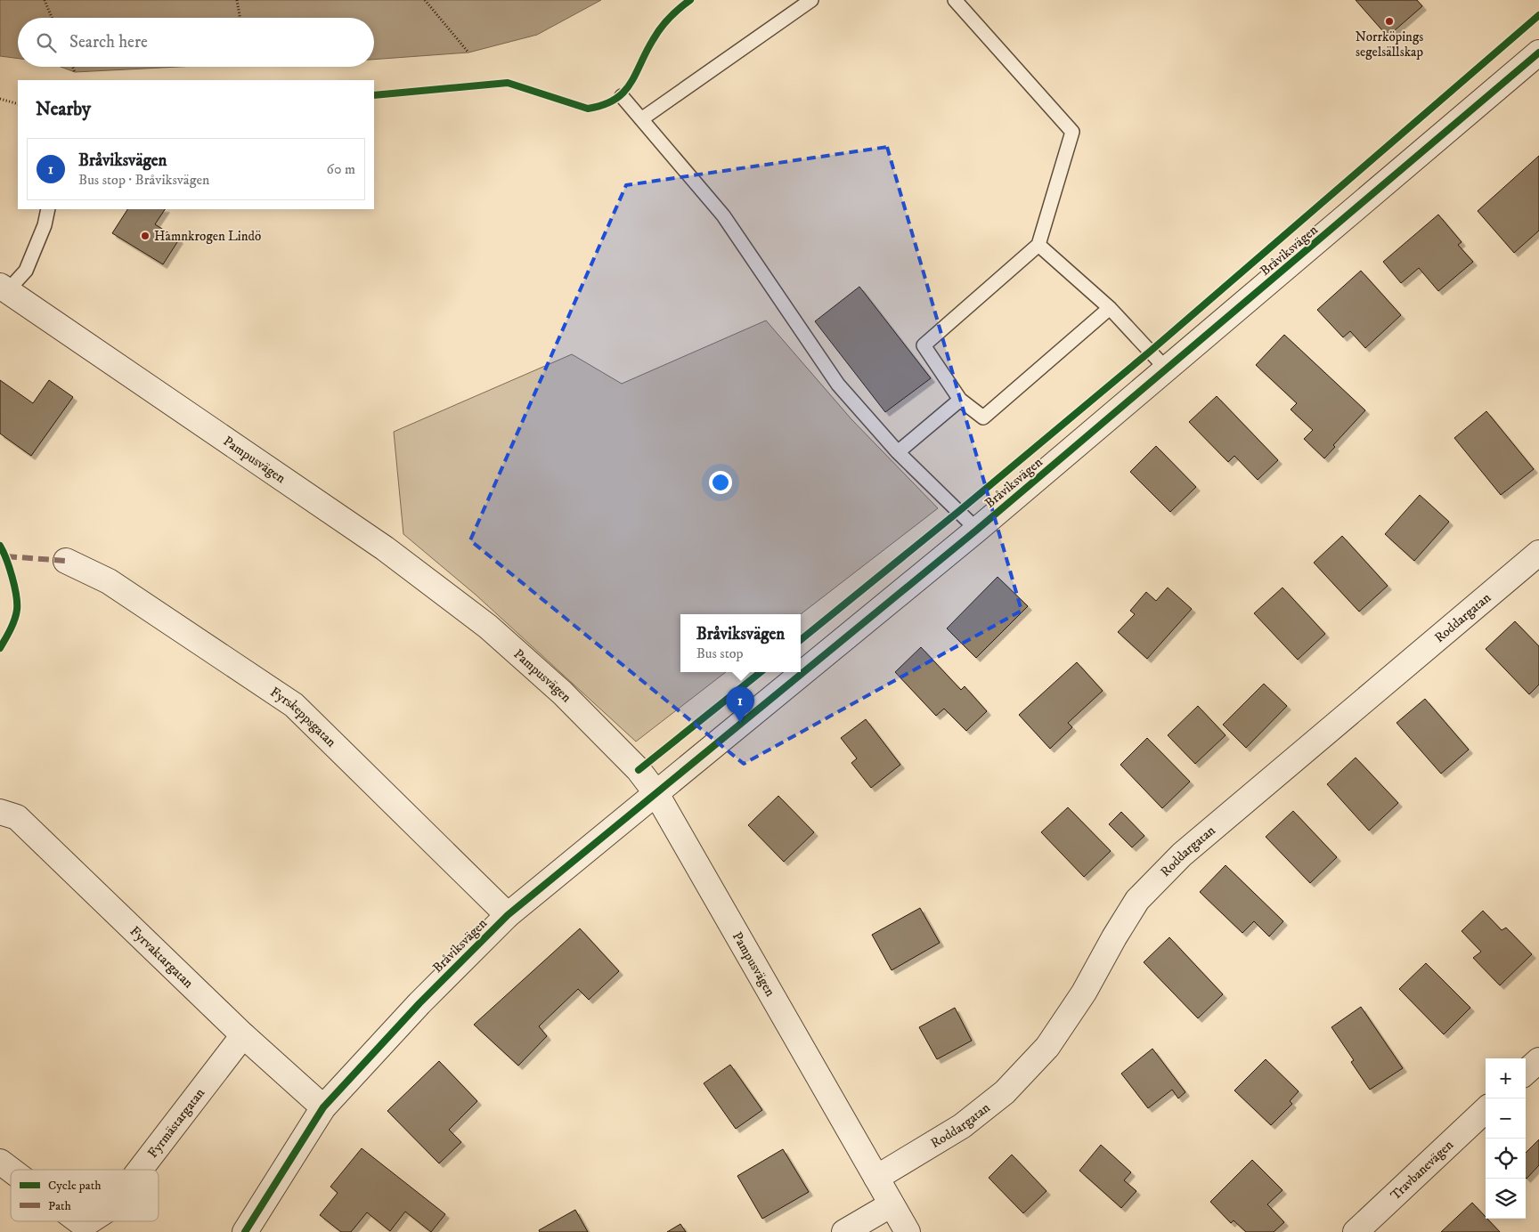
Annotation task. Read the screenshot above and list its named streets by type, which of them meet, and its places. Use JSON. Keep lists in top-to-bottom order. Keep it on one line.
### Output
{"streets":{"street":["Bråviksvägen","Pampusvägen","Roddargatan","Fyrskeppsgatan","Fyrvaktargatan","Fyrmästargatan","Travbanevägen"]},"crossings":[["Bråviksvägen","Pampusvägen"],["Bråviksvägen","Fyrskeppsgatan"],["Bråviksvägen","Fyrvaktargatan"],["Pampusvägen","Roddargatan"],["Fyrvaktargatan","Fyrmästargatan"]],"places":["Norrköpings segelsällskap","Hamnkrogen Lindö"],"legend":["Cycle path","Path"],"page":{"search":"Search here","heading":"Nearby","list":[{"mark":"1","name":"Bråviksvägen","note":"Bus stop · Bråviksvägen","value":"60 m"}],"popup":["Bråviksvägen","Bus stop"],"pins":"1","map_buttons":["+","−"]}}
